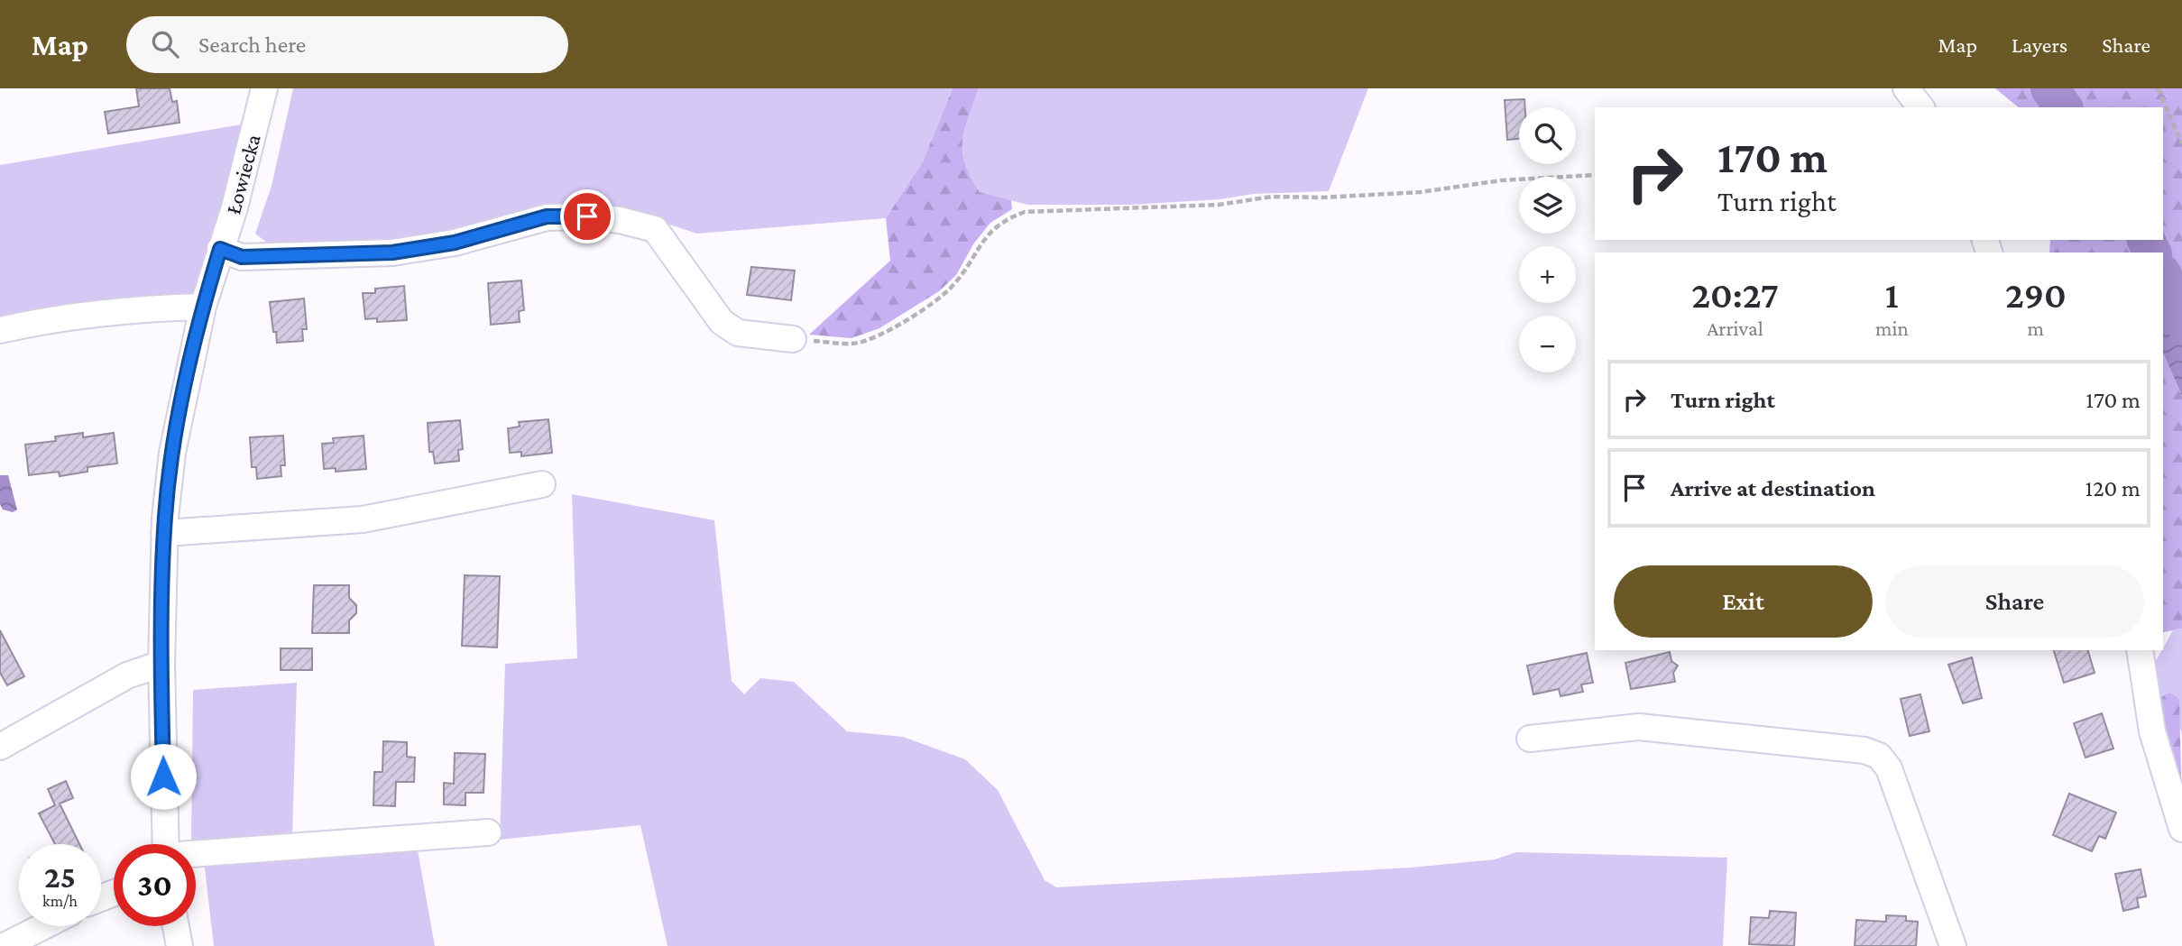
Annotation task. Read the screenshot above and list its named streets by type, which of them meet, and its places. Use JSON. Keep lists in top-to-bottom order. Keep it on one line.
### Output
{"streets":{"street":["Łowiecka"]},"page":{"header":"Map","search":"Search here","nav":["Map","Layers","Share"],"map_buttons":["+","−"],"turn":["170 m","Turn right"],"eta":["20:27","Arrival","1","min","290","m"],"list":[{"name":"Turn right","value":"170 m"},{"name":"Arrive at destination","value":"120 m"}],"buttons":["Exit","Share"],"speed":"25 km/h","limit":"30"}}
